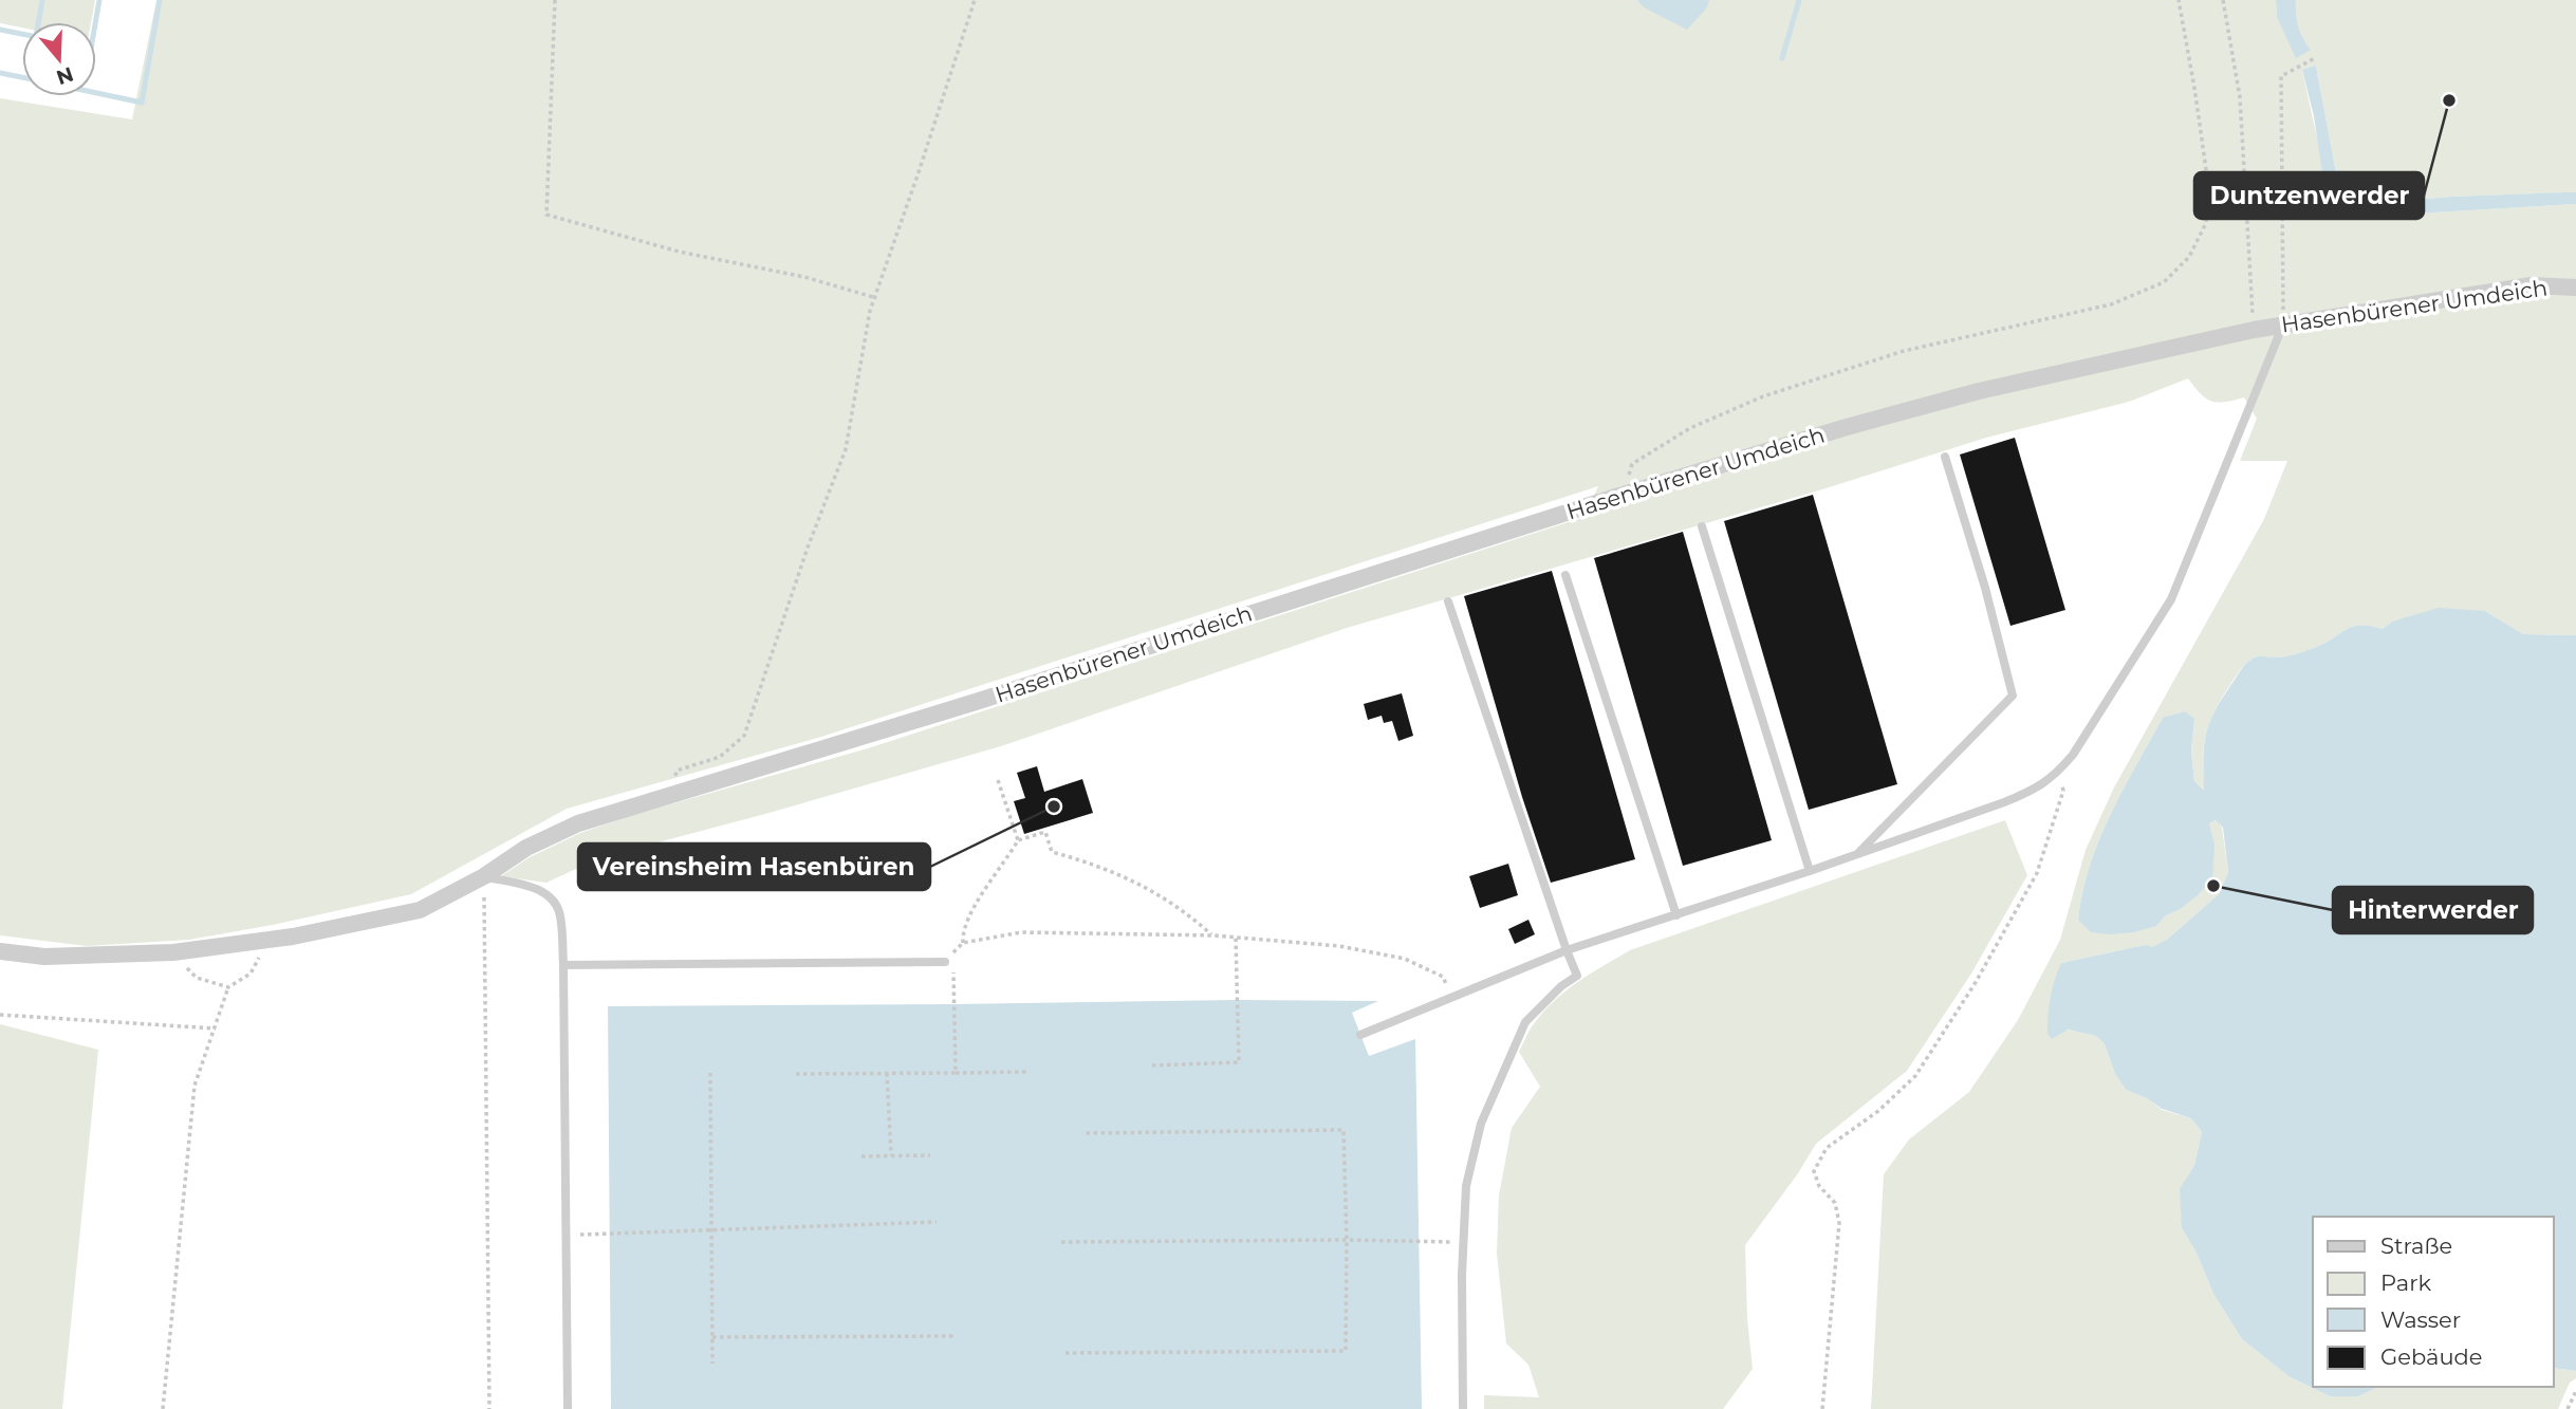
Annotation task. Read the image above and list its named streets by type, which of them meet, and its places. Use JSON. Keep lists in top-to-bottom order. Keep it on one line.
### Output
{"streets":{"street":["Hasenbürener Umdeich"]},"places":["Duntzenwerder","Vereinsheim Hasenbüren","Hinterwerder"],"legend":["Straße","Park","Wasser","Gebäude"],"north":"bottom"}
